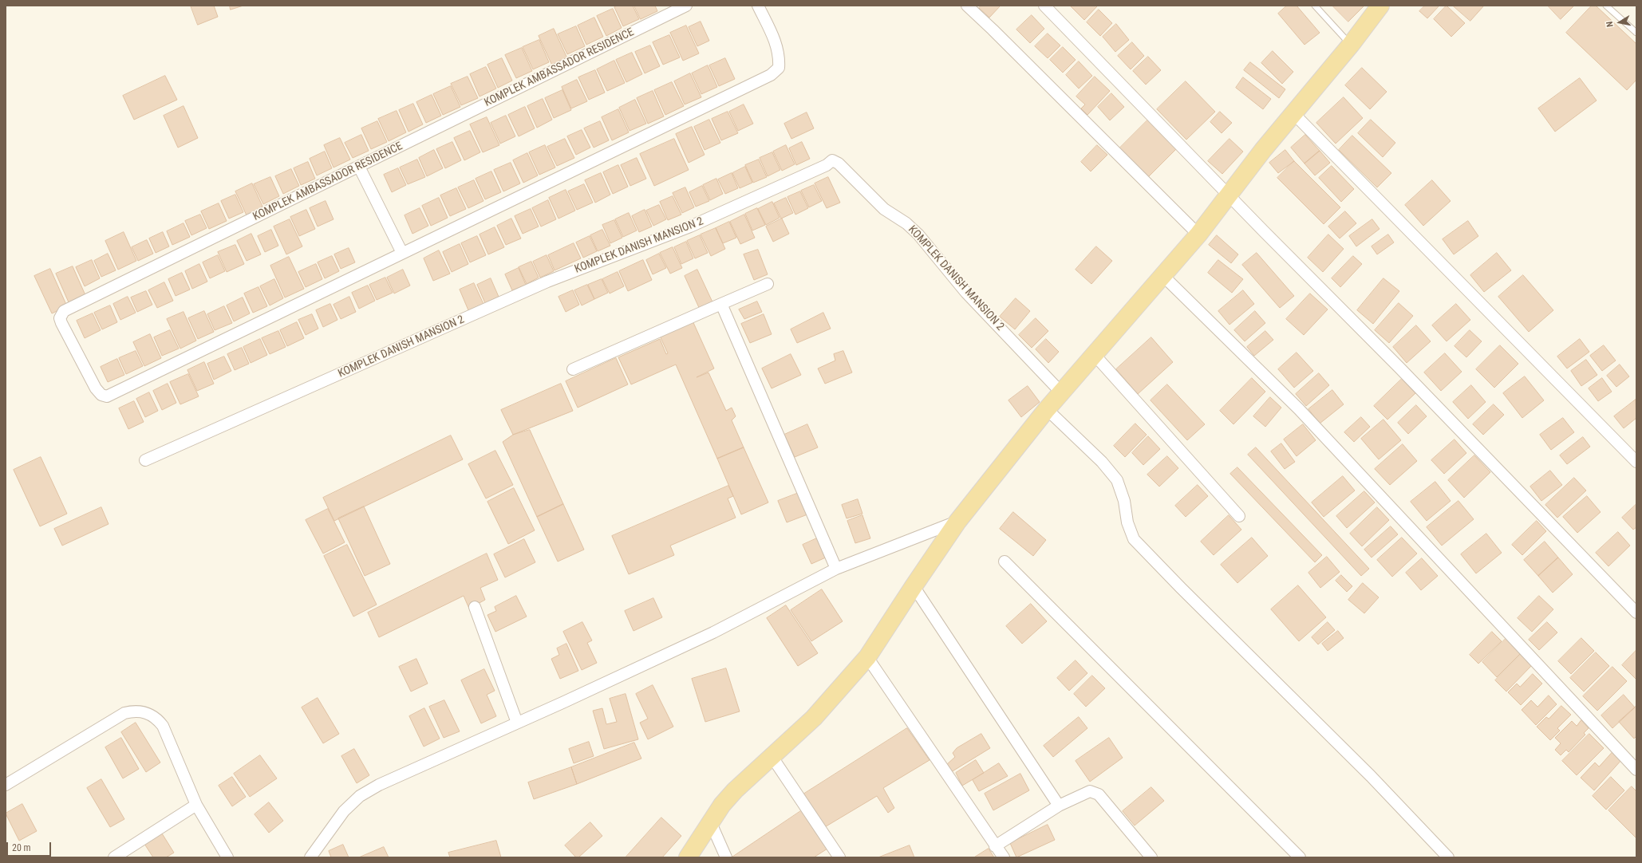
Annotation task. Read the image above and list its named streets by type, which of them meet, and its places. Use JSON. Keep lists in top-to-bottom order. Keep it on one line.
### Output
{"streets":{"street":["KOMPLEK AMBASSADOR RESIDENCE","KOMPLEK DANISH MANSION 2"]},"scale_bar":"20 m","north":"left"}
